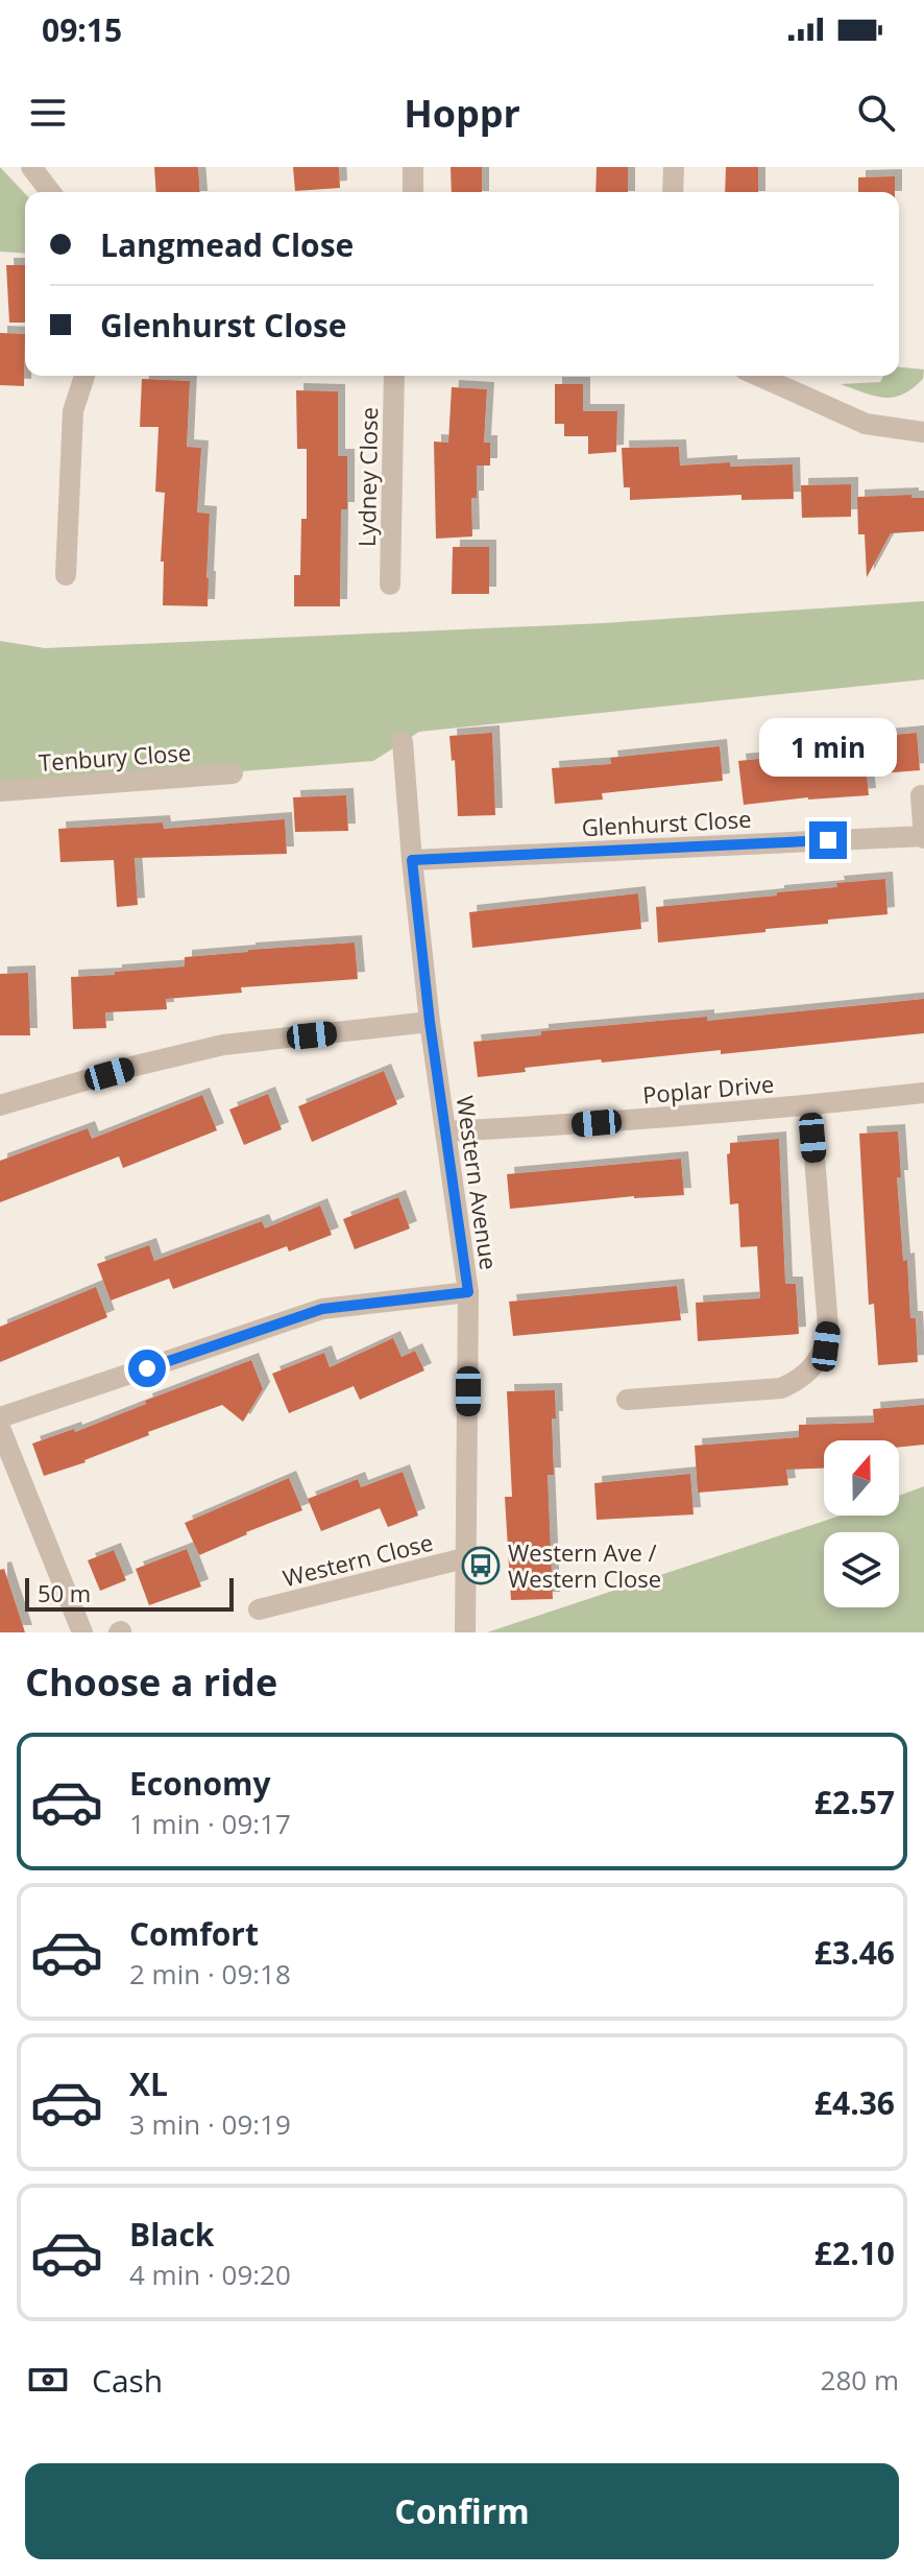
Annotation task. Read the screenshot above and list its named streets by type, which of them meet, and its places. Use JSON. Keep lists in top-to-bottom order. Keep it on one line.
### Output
{"streets":{"street":["Lydney Close","Tenbury Close","Glenhurst Close","Poplar Drive","Western Avenue","Western Close"]},"crossings":[["Glenhurst Close","Western Avenue"],["Poplar Drive","Western Avenue"],["Western Avenue","Western Close"]],"places":{"bus stop":["Western Ave / Western Close"]},"scale_bar":"50 m","north":"top","page":{"status":"09:15","header":"Hoppr","banner":["Langmead Close","Glenhurst Close"],"bubble":"1 min","scale":"50 m","heading":"Choose a ride","list":[{"name":"Economy","note":"1 min · 09:17","value":"£2.57"},{"name":"Comfort","note":"2 min · 09:18","value":"£3.46"},{"name":"XL","note":"3 min · 09:19","value":"£4.36"},{"name":"Black","note":"4 min · 09:20","value":"£2.10"}],"pay":["Cash","280 m"],"buttons":"Confirm"}}
